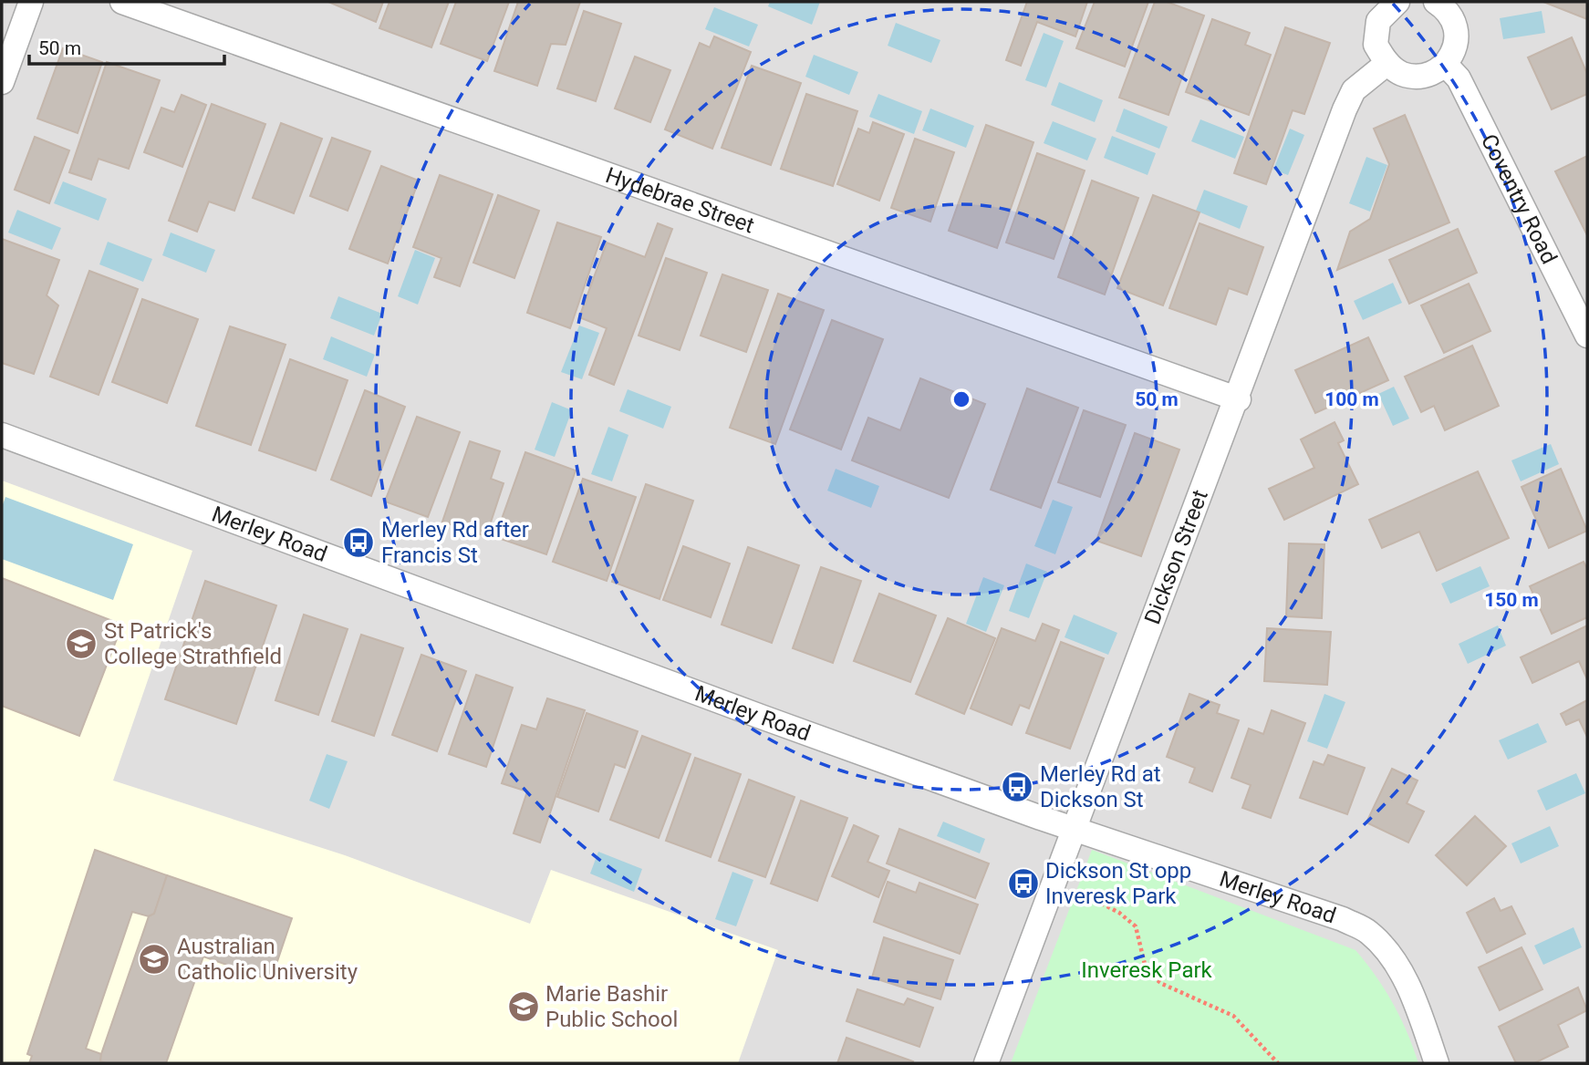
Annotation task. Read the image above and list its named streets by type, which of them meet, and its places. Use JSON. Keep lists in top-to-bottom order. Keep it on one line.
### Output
{"streets":{"street":["Coventry Road","Hydebrae Street","Merley Road","Dickson Street"]},"crossings":[["Hydebrae Street","Dickson Street"],["Merley Road","Dickson Street"]],"parks":["Inveresk Park"],"places":{"bus stop":["Merley Rd after Francis St","Merley Rd at Dickson St","Dickson St opp Inveresk Park"],"school or university":["St Patrick's College Strathfield","Australian Catholic University","Marie Bashir Public School"]},"scale_bar":"50 m","rings":["50 m","100 m","150 m"]}
